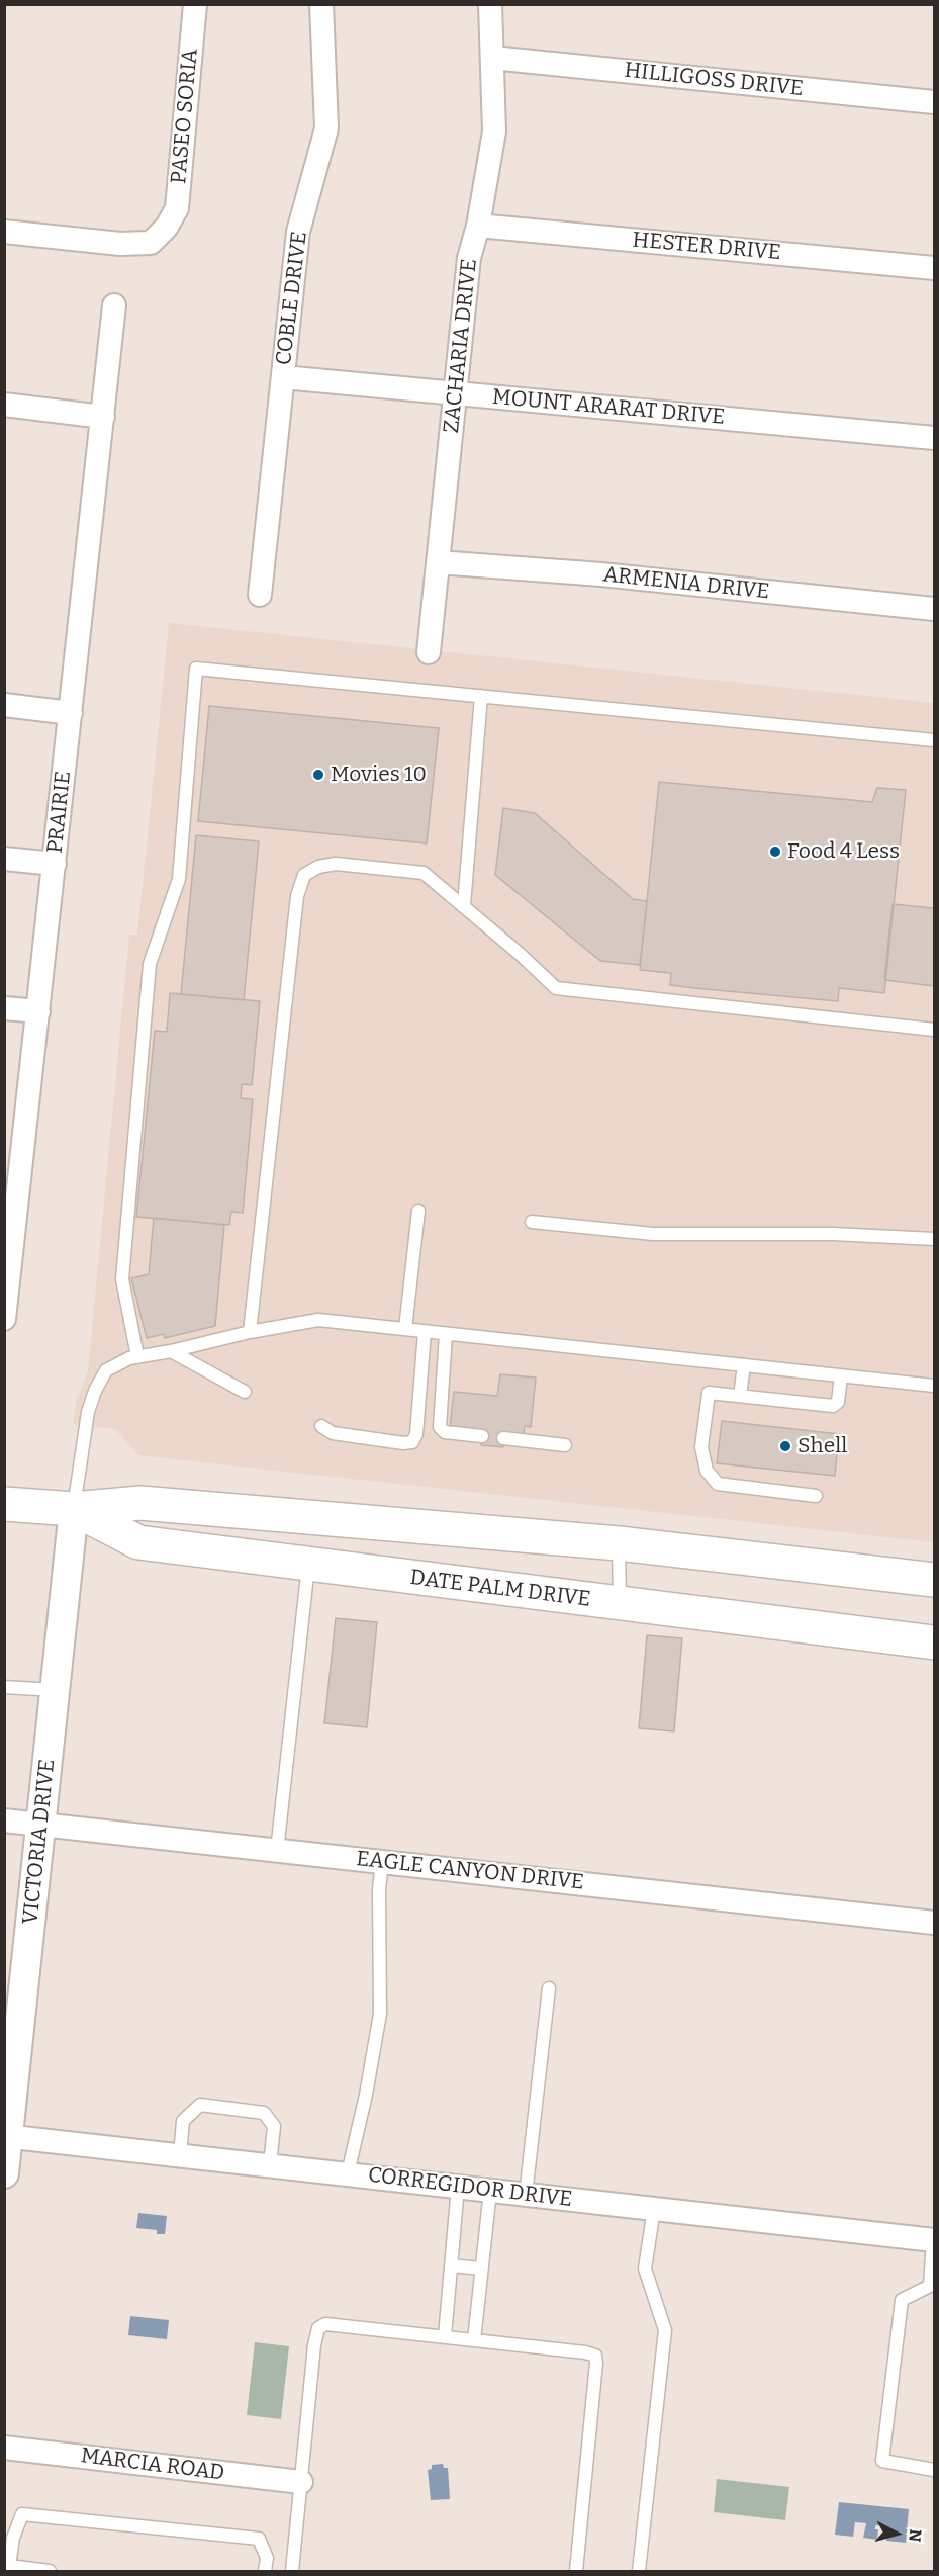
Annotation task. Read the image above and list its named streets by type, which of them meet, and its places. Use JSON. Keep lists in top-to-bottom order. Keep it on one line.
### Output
{"streets":{"main road":["DATE PALM DRIVE"],"street":["HILLIGOSS DRIVE","PASEO SORIA","HESTER DRIVE","COBLE DRIVE","ZACHARIA DRIVE","MOUNT ARARAT DRIVE","ARMENIA DRIVE","PRAIRIE","VICTORIA DRIVE","EAGLE CANYON DRIVE","CORREGIDOR DRIVE","MARCIA ROAD"]},"crossings":[["HILLIGOSS DRIVE","ZACHARIA DRIVE"],["HESTER DRIVE","ZACHARIA DRIVE"],["COBLE DRIVE","MOUNT ARARAT DRIVE"],["ZACHARIA DRIVE","MOUNT ARARAT DRIVE"],["ZACHARIA DRIVE","ARMENIA DRIVE"],["DATE PALM DRIVE","VICTORIA DRIVE"],["VICTORIA DRIVE","EAGLE CANYON DRIVE"],["VICTORIA DRIVE","CORREGIDOR DRIVE"]],"places":["Movies 10","Food 4 Less","Shell"],"north":"right"}
